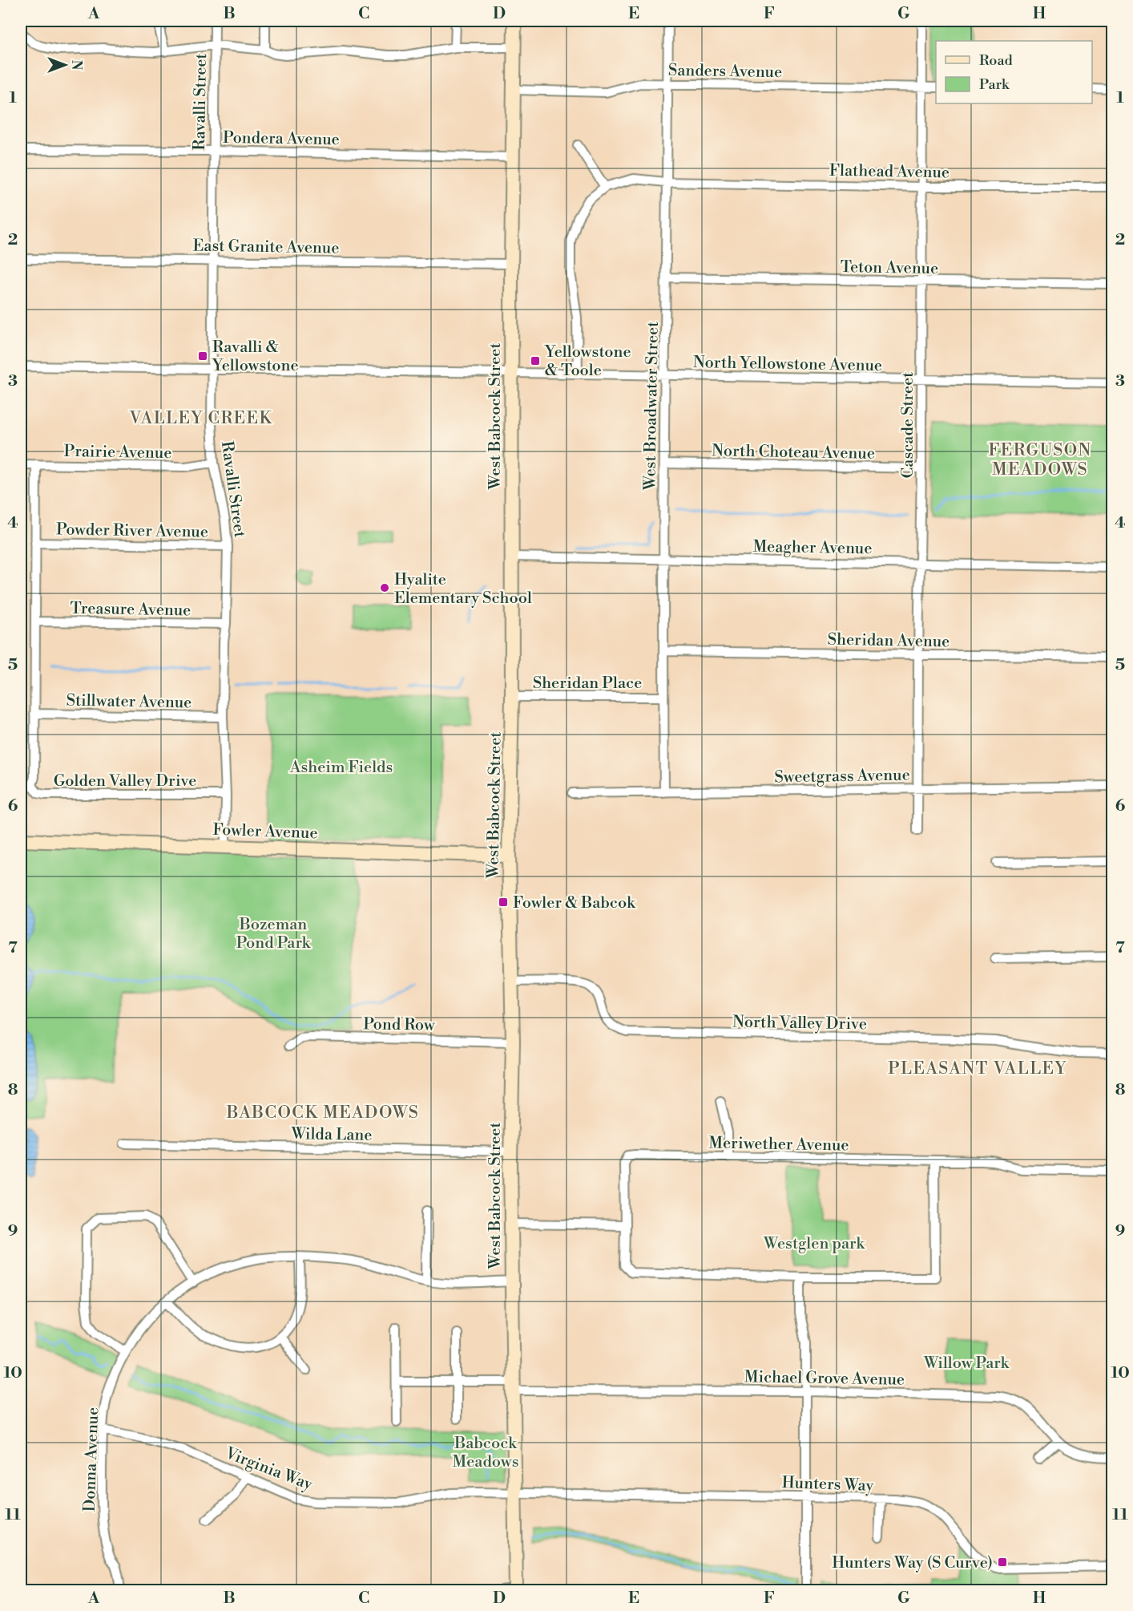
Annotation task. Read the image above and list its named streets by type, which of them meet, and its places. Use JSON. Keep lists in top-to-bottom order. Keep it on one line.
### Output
{"streets":{"street":["Sanders Avenue","Ravalli Street","Pondera Avenue","Flathead Avenue","East Granite Avenue","Teton Avenue","North Yellowstone Avenue","West Broadwater Street","West Babcock Street","Cascade Street","Prairie Avenue","North Choteau Avenue","Powder River Avenue","Meagher Avenue","Treasure Avenue","Sheridan Avenue","Sheridan Place","Stillwater Avenue","Sweetgrass Avenue","Golden Valley Drive","Fowler Avenue","North Valley Drive","Pond Row","Wilda Lane","Meriwether Avenue","Michael Grove Avenue","Donna Avenue","Virginia Way","Hunters Way"]},"crossings":[["Sanders Avenue","West Broadwater Street"],["Sanders Avenue","West Babcock Street"],["Sanders Avenue","Cascade Street"],["Ravalli Street","Pondera Avenue"],["Ravalli Street","East Granite Avenue"],["Ravalli Street","North Yellowstone Avenue"],["Ravalli Street","Prairie Avenue"],["Ravalli Street","Powder River Avenue"],["Ravalli Street","Treasure Avenue"],["Ravalli Street","Stillwater Avenue"],["Ravalli Street","Golden Valley Drive"],["Ravalli Street","Fowler Avenue"],["Pondera Avenue","West Babcock Street"],["Flathead Avenue","West Broadwater Street"],["Flathead Avenue","Cascade Street"],["East Granite Avenue","West Babcock Street"],["Teton Avenue","West Broadwater Street"],["Teton Avenue","Cascade Street"],["North Yellowstone Avenue","West Broadwater Street"],["North Yellowstone Avenue","West Babcock Street"],["North Yellowstone Avenue","Cascade Street"],["West Broadwater Street","North Choteau Avenue"],["West Broadwater Street","Meagher Avenue"],["West Broadwater Street","Sheridan Avenue"],["West Broadwater Street","Sheridan Place"],["West Broadwater Street","Sweetgrass Avenue"],["West Babcock Street","Meagher Avenue"],["West Babcock Street","Sheridan Place"],["West Babcock Street","Fowler Avenue"],["West Babcock Street","North Valley Drive"],["West Babcock Street","Pond Row"],["West Babcock Street","Wilda Lane"],["West Babcock Street","Michael Grove Avenue"],["West Babcock Street","Donna Avenue"],["West Babcock Street","Virginia Way"],["West Babcock Street","Hunters Way"],["Cascade Street","North Choteau Avenue"],["Cascade Street","Meagher Avenue"],["Cascade Street","Sheridan Avenue"],["Cascade Street","Sweetgrass Avenue"],["Prairie Avenue","Golden Valley Drive"],["Powder River Avenue","Golden Valley Drive"],["Treasure Avenue","Golden Valley Drive"],["Stillwater Avenue","Golden Valley Drive"],["Donna Avenue","Virginia Way"],["Virginia Way","Hunters Way"]],"districts":["VALLEY CREEK","FERGUSON MEADOWS","PLEASANT VALLEY","BABCOCK MEADOWS"],"parks":["Asheim Fields","Bozeman Pond Park","Westglen park","Willow Park","Babcock Meadows"],"places":{"transit":["Ravalli & Yellowstone","Yellowstone & Toole","Fowler & Babcok","Hunters Way (S Curve)"],"other":["Hyalite Elementary School"]},"legend":["Road","Park"],"north":"right","grid":{"columns":["A","B","C","D","E","F","G","H"],"rows":["1","2","3","4","5","6","7","8","9","10","11"]}}
